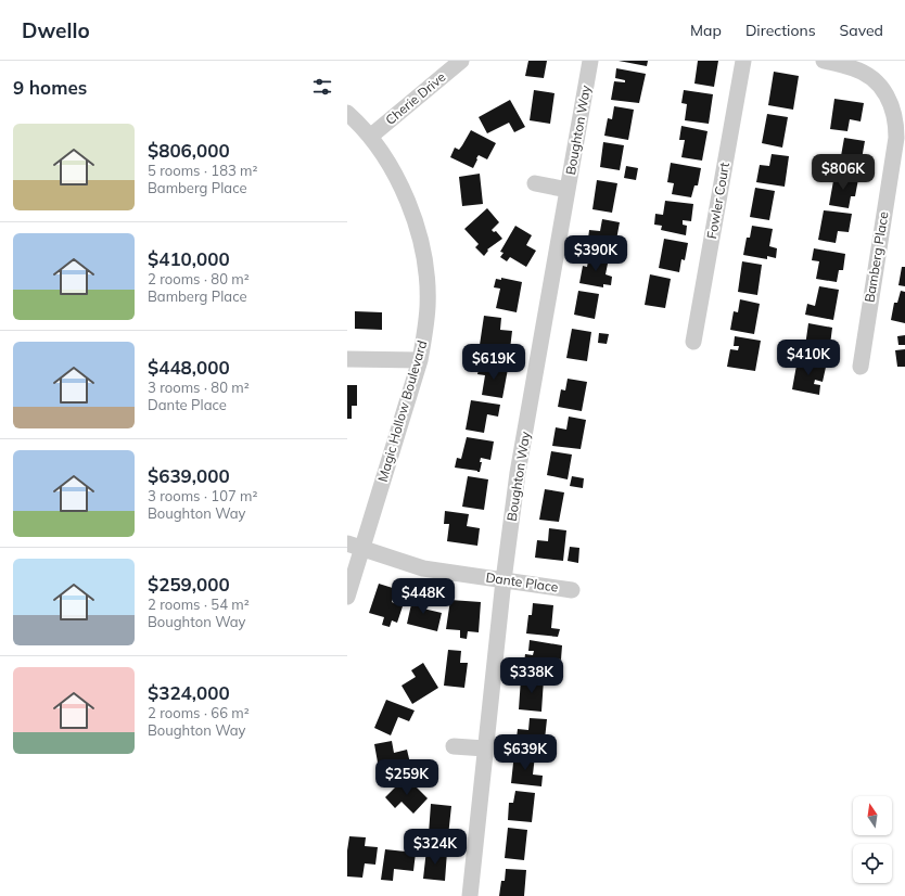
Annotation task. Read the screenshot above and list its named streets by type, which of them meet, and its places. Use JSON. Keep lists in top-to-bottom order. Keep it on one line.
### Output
{"streets":{"street":["Cherie Drive","Boughton Way","Fowler Court","Bamberg Place","Magic Hollow Boulevard","Dante Place"]},"crossings":[["Cherie Drive","Magic Hollow Boulevard"],["Boughton Way","Dante Place"],["Magic Hollow Boulevard","Dante Place"]],"north":"top","page":{"header":"Dwello","nav":["Map","Directions","Saved"],"heading":"9 homes","list":[{"name":"$806,000","note":"5 rooms · 183 m² · Bamberg Place"},{"name":"$410,000","note":"2 rooms · 80 m² · Bamberg Place"},{"name":"$448,000","note":"3 rooms · 80 m² · Dante Place"},{"name":"$639,000","note":"3 rooms · 107 m² · Boughton Way"},{"name":"$259,000","note":"2 rooms · 54 m² · Boughton Way"},{"name":"$324,000","note":"2 rooms · 66 m² · Boughton Way"}],"price":["$806K","$390K","$410K","$619K","$448K","$338K","$639K","$259K","$324K"]}}
